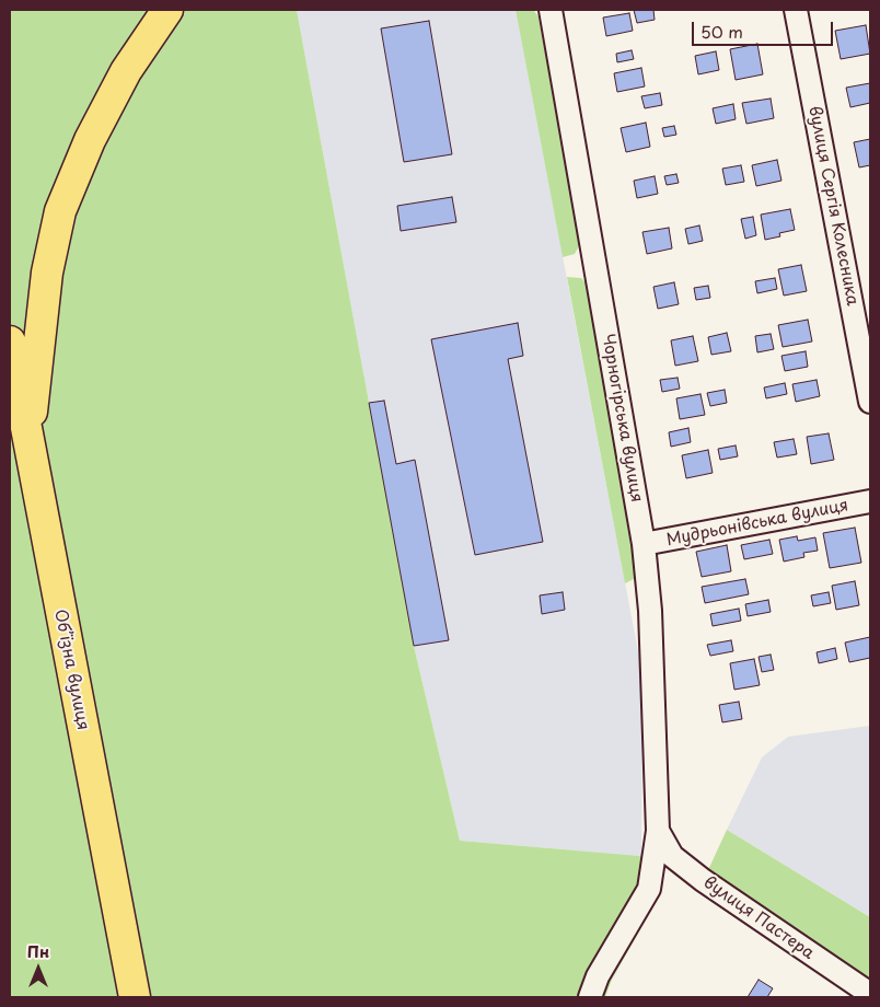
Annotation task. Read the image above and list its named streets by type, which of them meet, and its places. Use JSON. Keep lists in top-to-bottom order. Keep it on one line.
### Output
{"streets":{"main road":["Обʼїзна вулиця"],"street":["вулиця Сергія Колесника","Чорногірська вулиця","Мудрьонівська вулиця","вулиця Пастера"]},"crossings":[["Чорногірська вулиця","Мудрьонівська вулиця"],["Чорногірська вулиця","вулиця Пастера"]],"scale_bar":"50 m","north":"top"}
